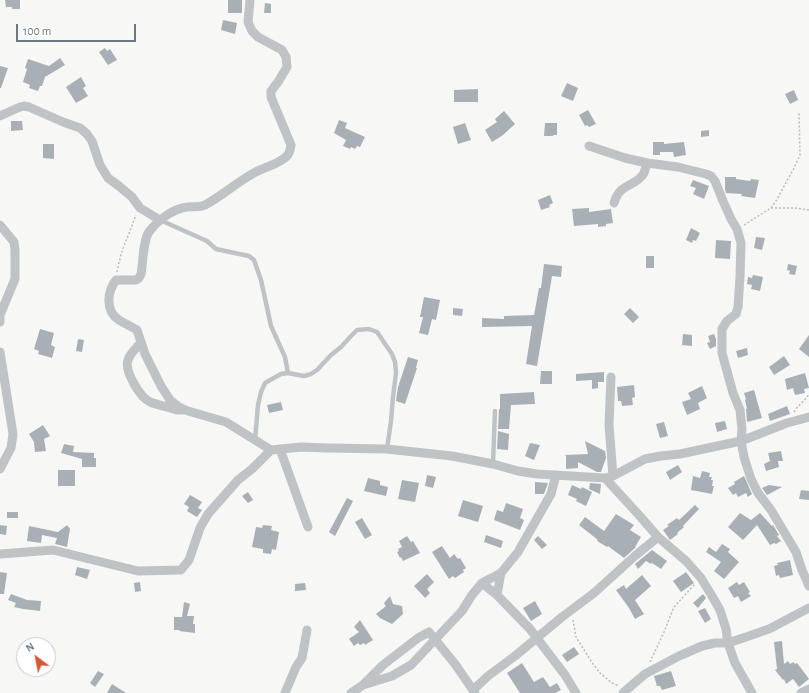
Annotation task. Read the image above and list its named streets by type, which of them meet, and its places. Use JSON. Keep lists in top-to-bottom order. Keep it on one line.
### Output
{"scale_bar":"100 m","north":"top left"}
